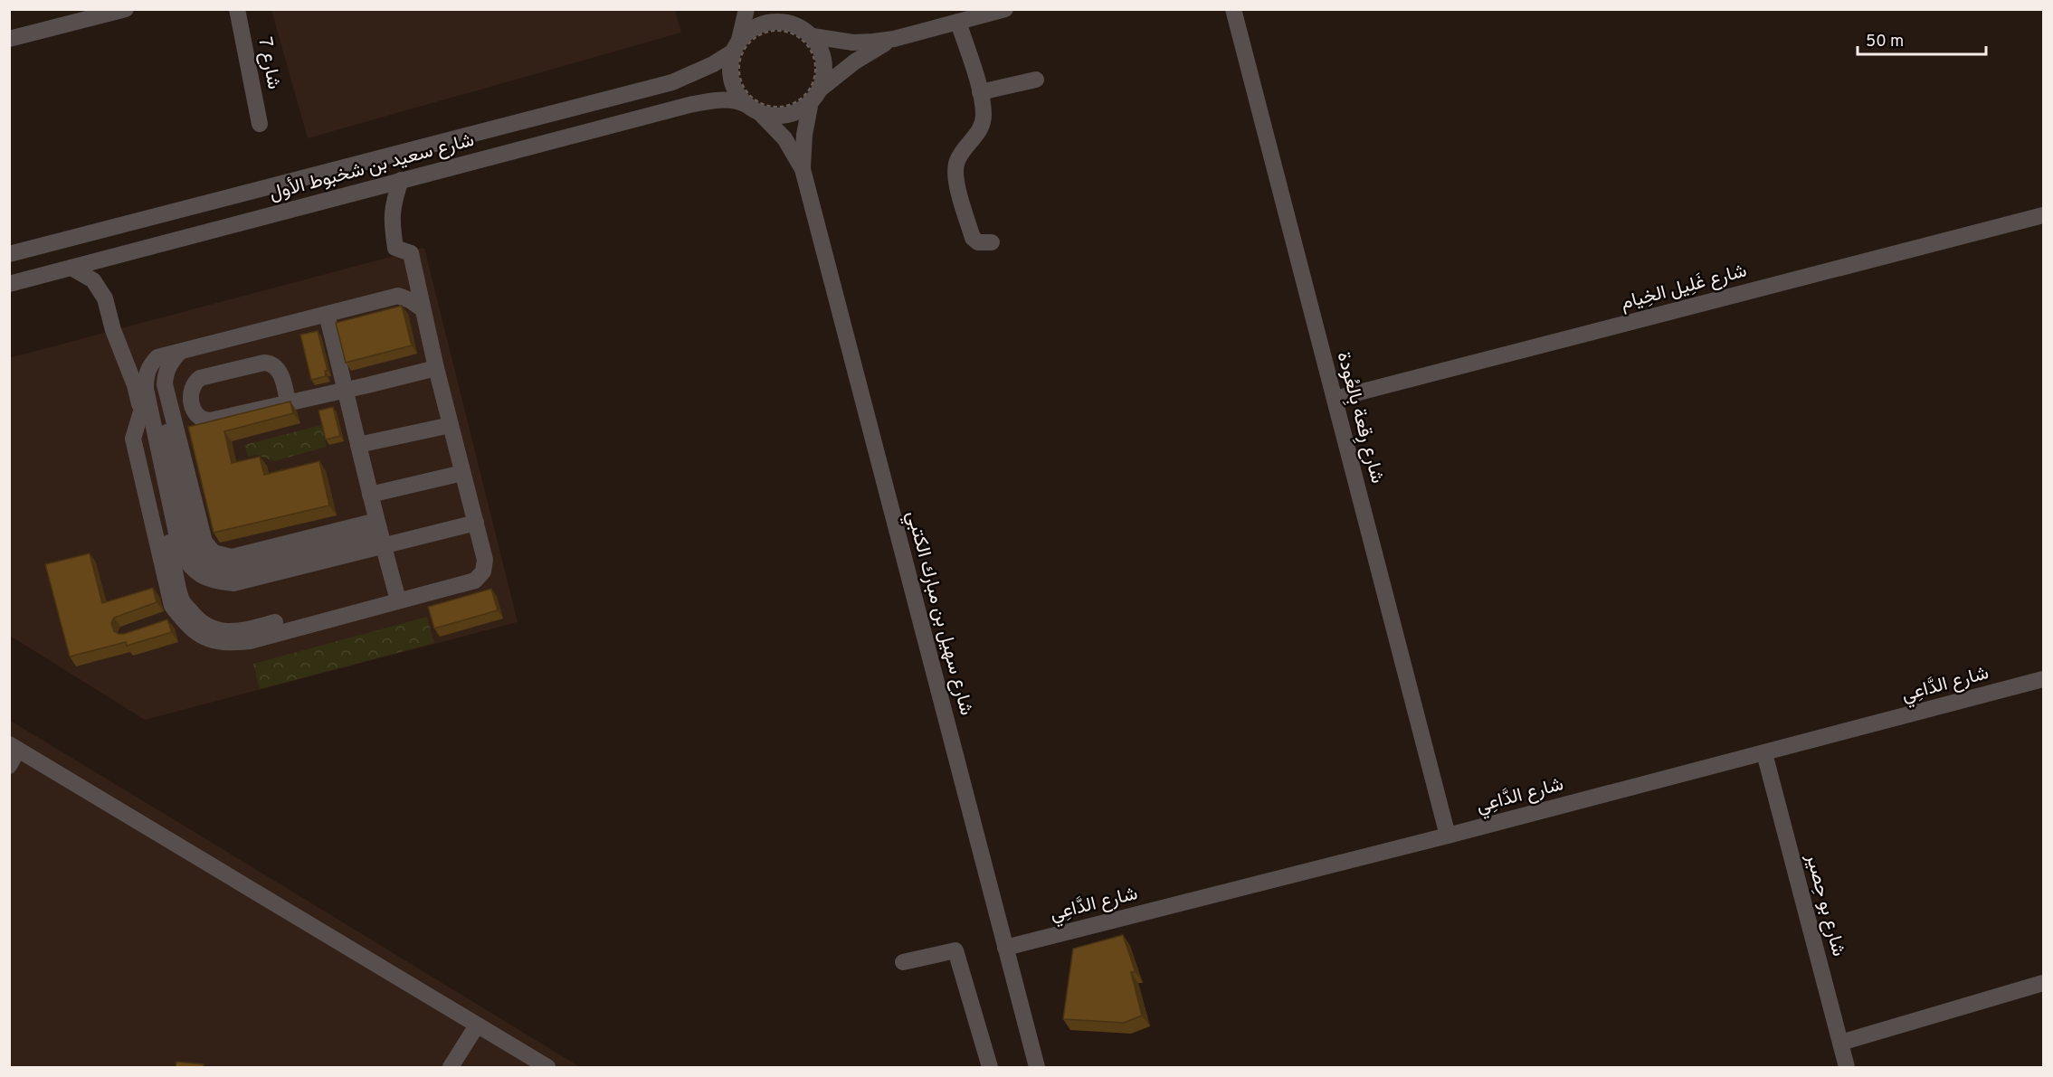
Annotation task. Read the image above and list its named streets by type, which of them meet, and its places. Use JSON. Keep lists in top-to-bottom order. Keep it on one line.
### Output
{"streets":{"street":["شارع 7","شارع سعيد بن شخبوط الأول","شارع غَلِيل الخِيام","شارع رِقعة بِالعُودة","شارع سهيل بن مبارك الكتبي","شارع الدَّاعِي","شارع بو حِصير"]},"crossings":[["شارع سعيد بن شخبوط الأول","شارع سهيل بن مبارك الكتبي"],["شارع غَلِيل الخِيام","شارع رِقعة بِالعُودة"],["شارع رِقعة بِالعُودة","شارع الدَّاعِي"],["شارع سهيل بن مبارك الكتبي","شارع الدَّاعِي"],["شارع الدَّاعِي","شارع بو حِصير"]],"scale_bar":"50 m"}
